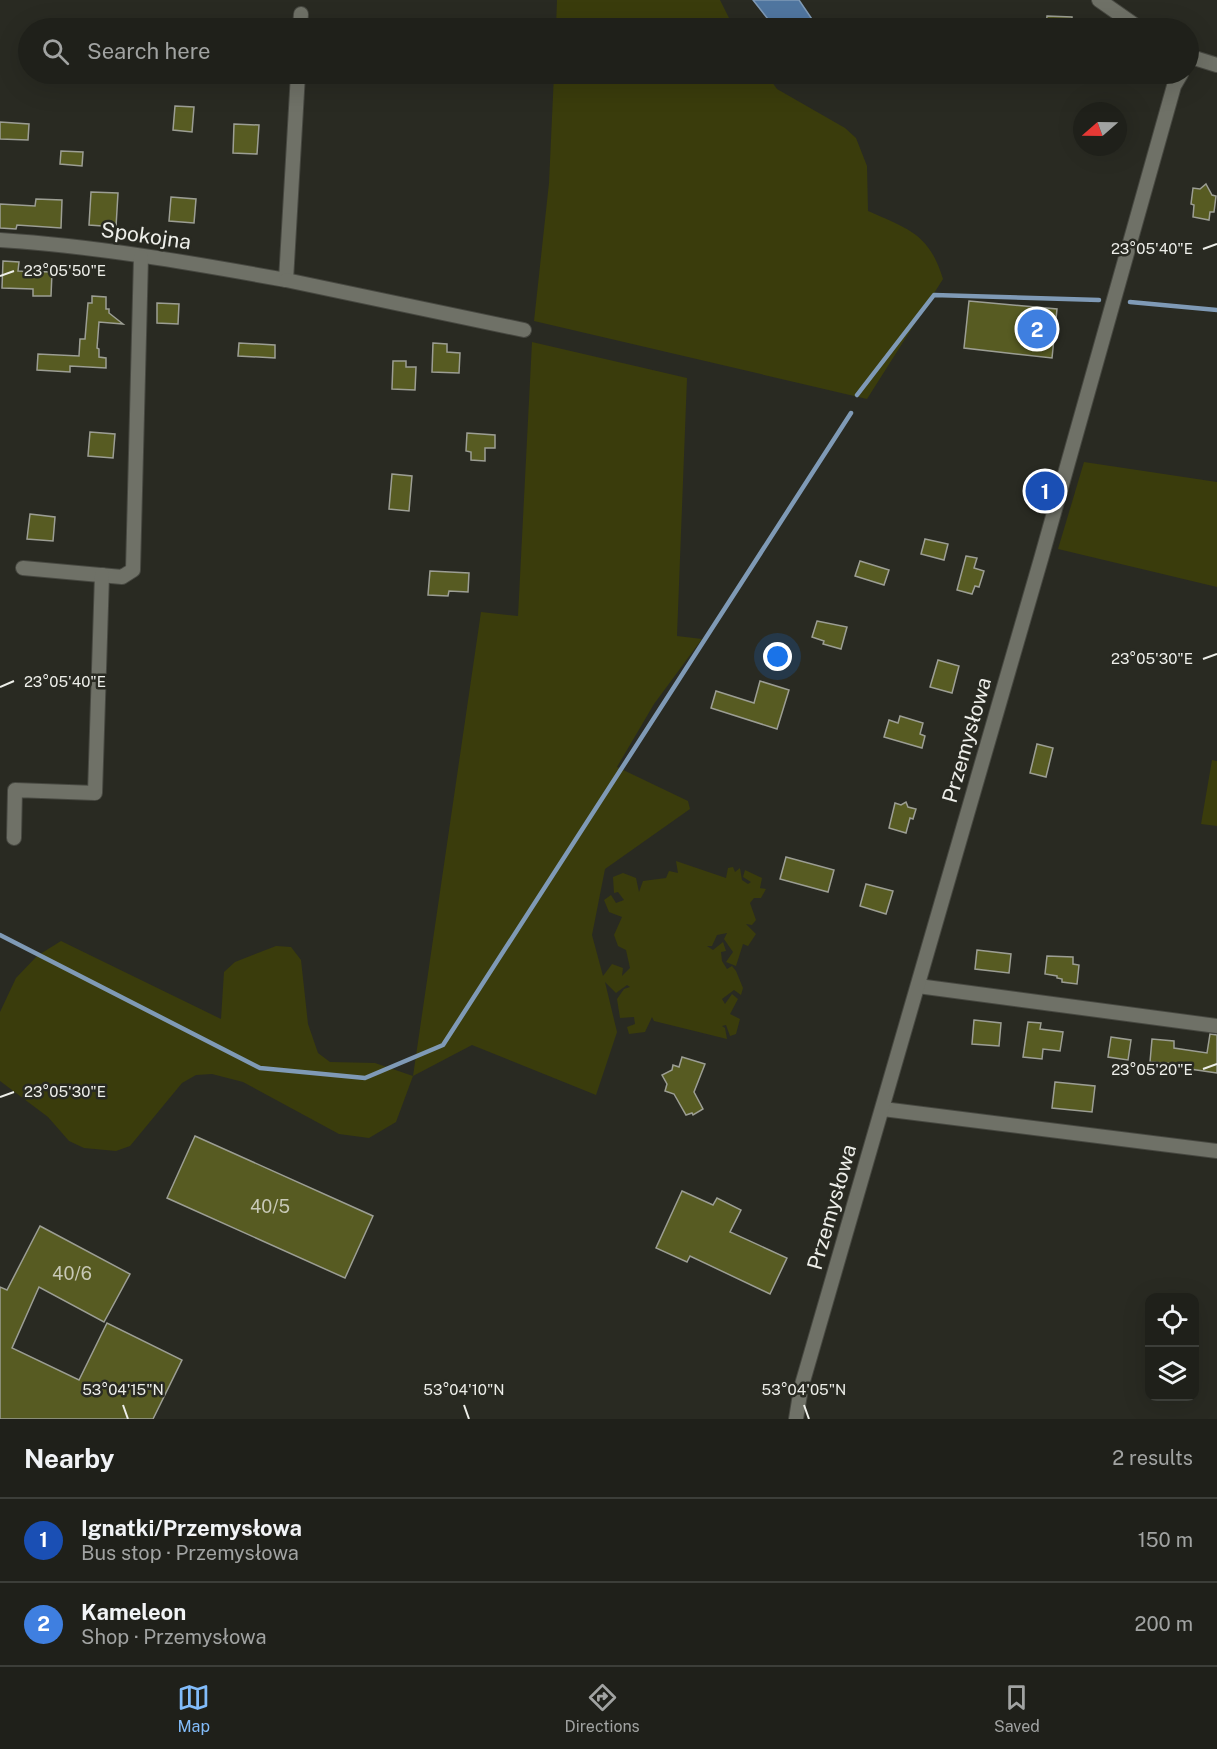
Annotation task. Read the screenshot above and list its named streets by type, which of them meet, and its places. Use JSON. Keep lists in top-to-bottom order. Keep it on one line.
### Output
{"streets":{"street":["Spokojna","Przemysłowa"]},"house_numbers":["40/5","40/6"],"north":"left","page":{"search":"Search here","pins":["2","1"],"heading":["Nearby","2 results"],"list":[{"mark":"1","name":"Ignatki/Przemysłowa","note":"Bus stop · Przemysłowa","value":"150 m"},{"mark":"2","name":"Kameleon","note":"Shop · Przemysłowa","value":"200 m"}],"nav":["Map","Directions","Saved"]},"coordinates":["23°05'40\"E","23°05'50\"E","23°05'30\"E","23°05'20\"E","53°04'15\"N","53°04'10\"N","53°04'05\"N"]}
